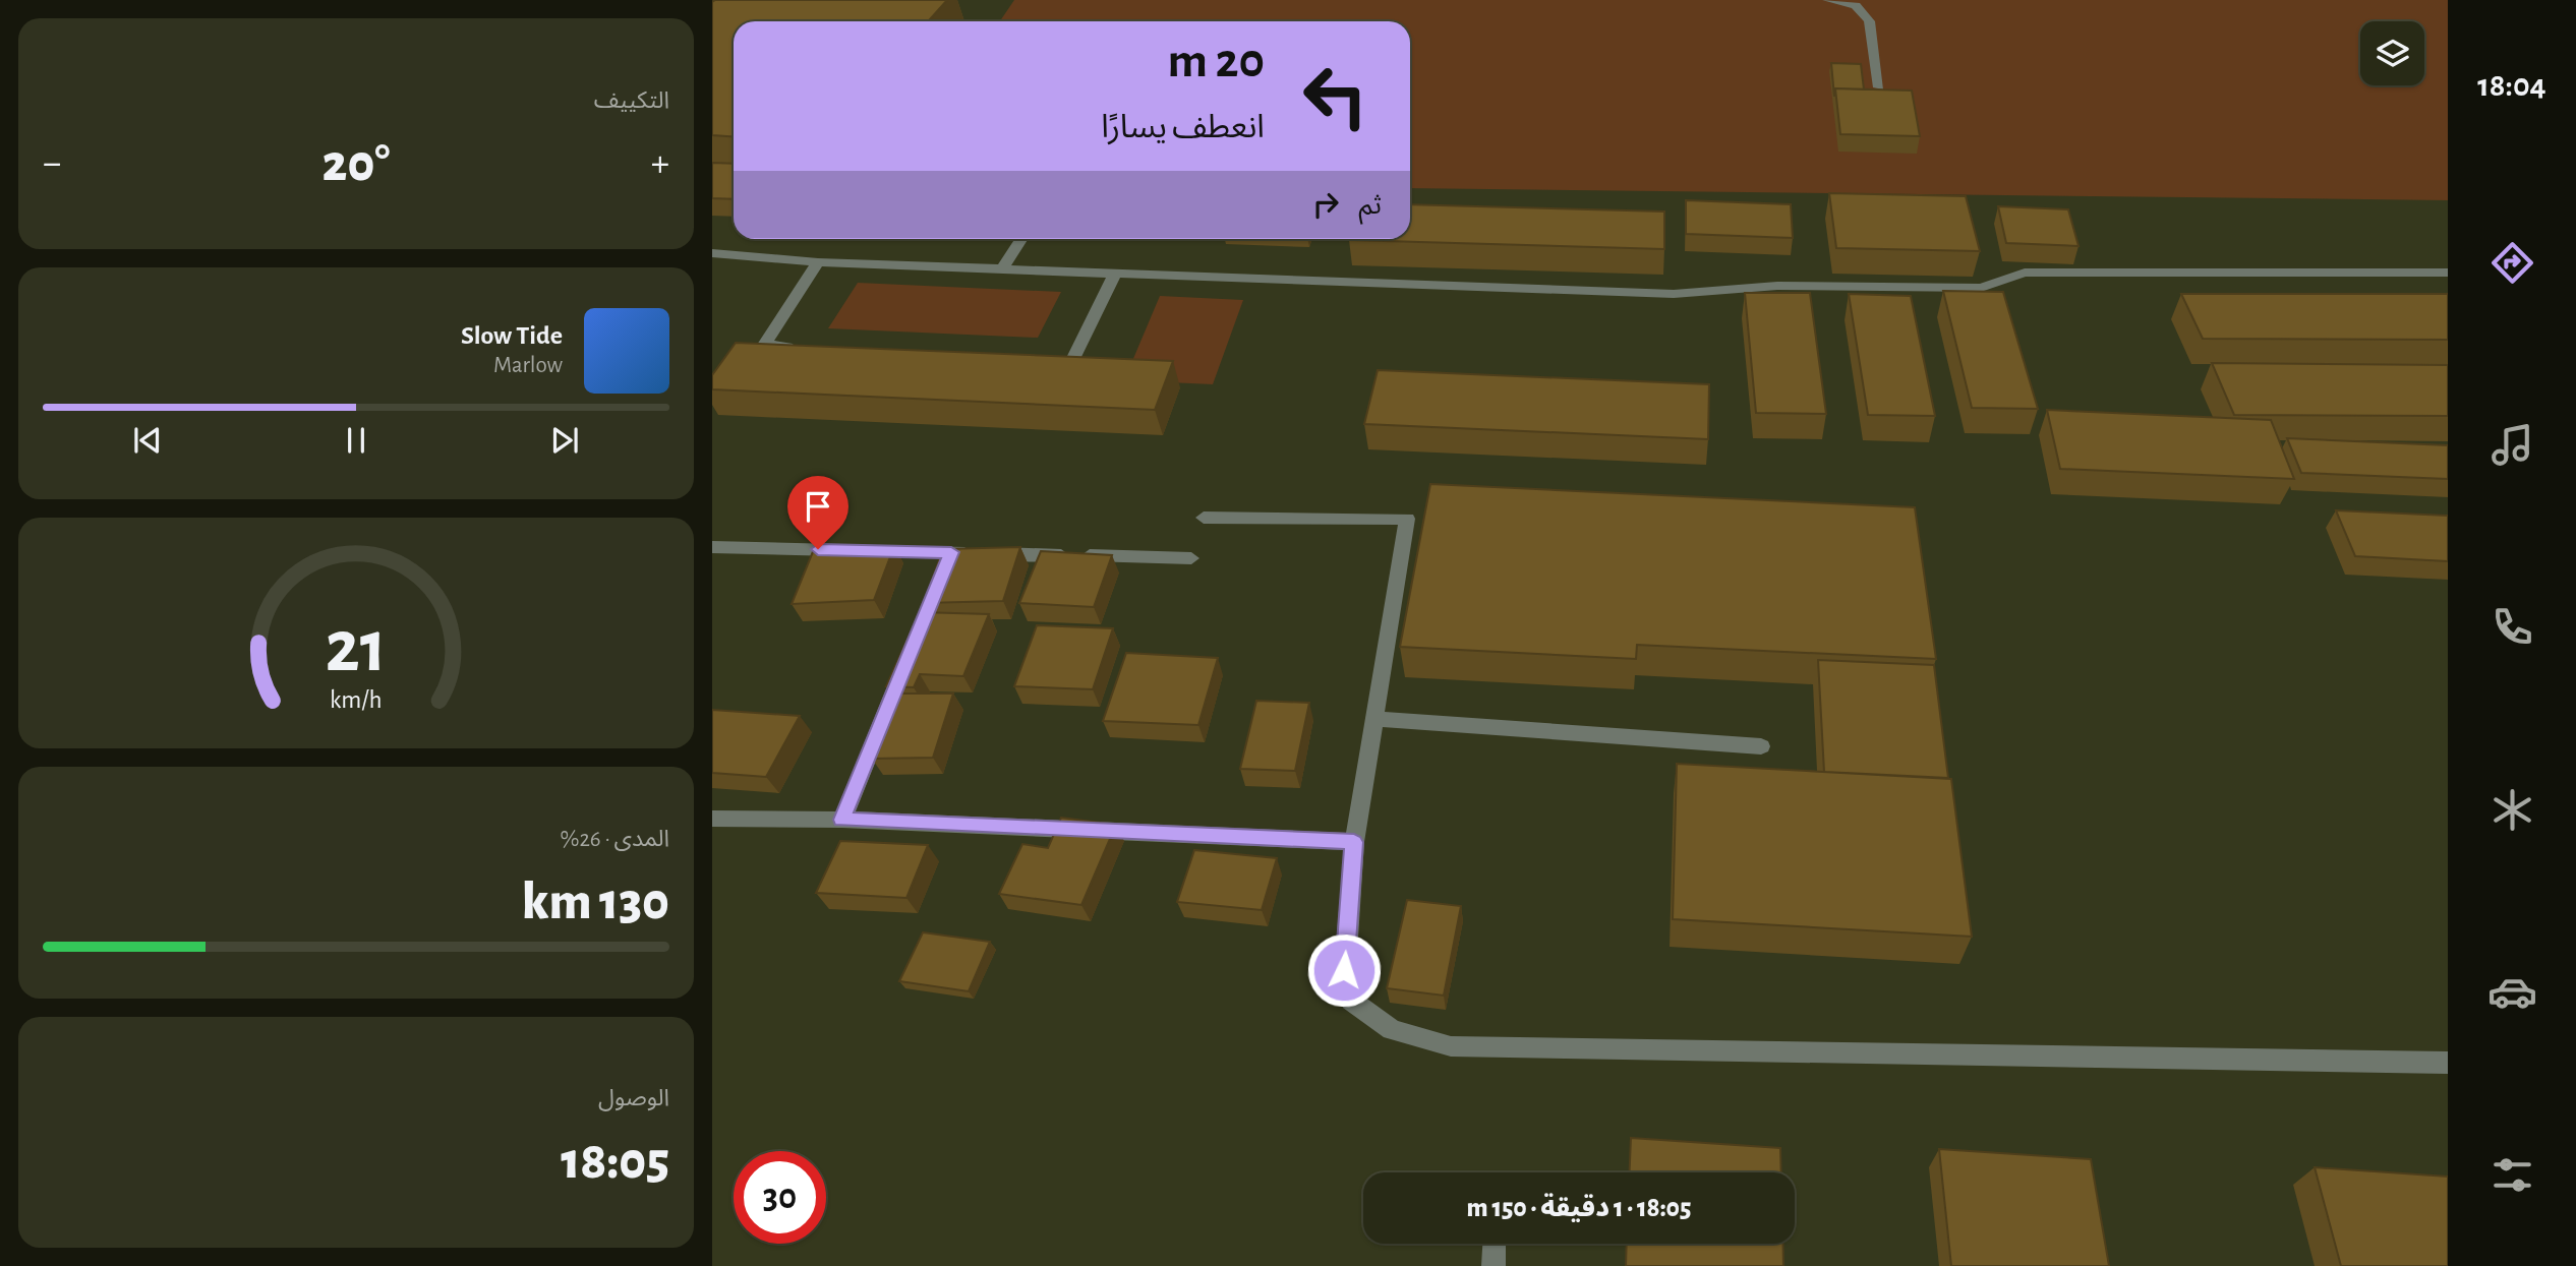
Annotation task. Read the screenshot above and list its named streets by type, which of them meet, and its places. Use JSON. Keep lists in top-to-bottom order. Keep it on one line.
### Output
{"page":{"tabs":"18:04","tile":["التكييف",["المدى · 26%","130 km"],["الوصول","18:05"]],"turn":["20 m","انعطف يسارًا"],"heat":["−","20°","+"],"then":"ثم","song":["Slow Tide","Marlow"],"limit":"30","trip":"18:05 · 1 دقيقة · 150 m","gauge":["21","km/h"]}}
